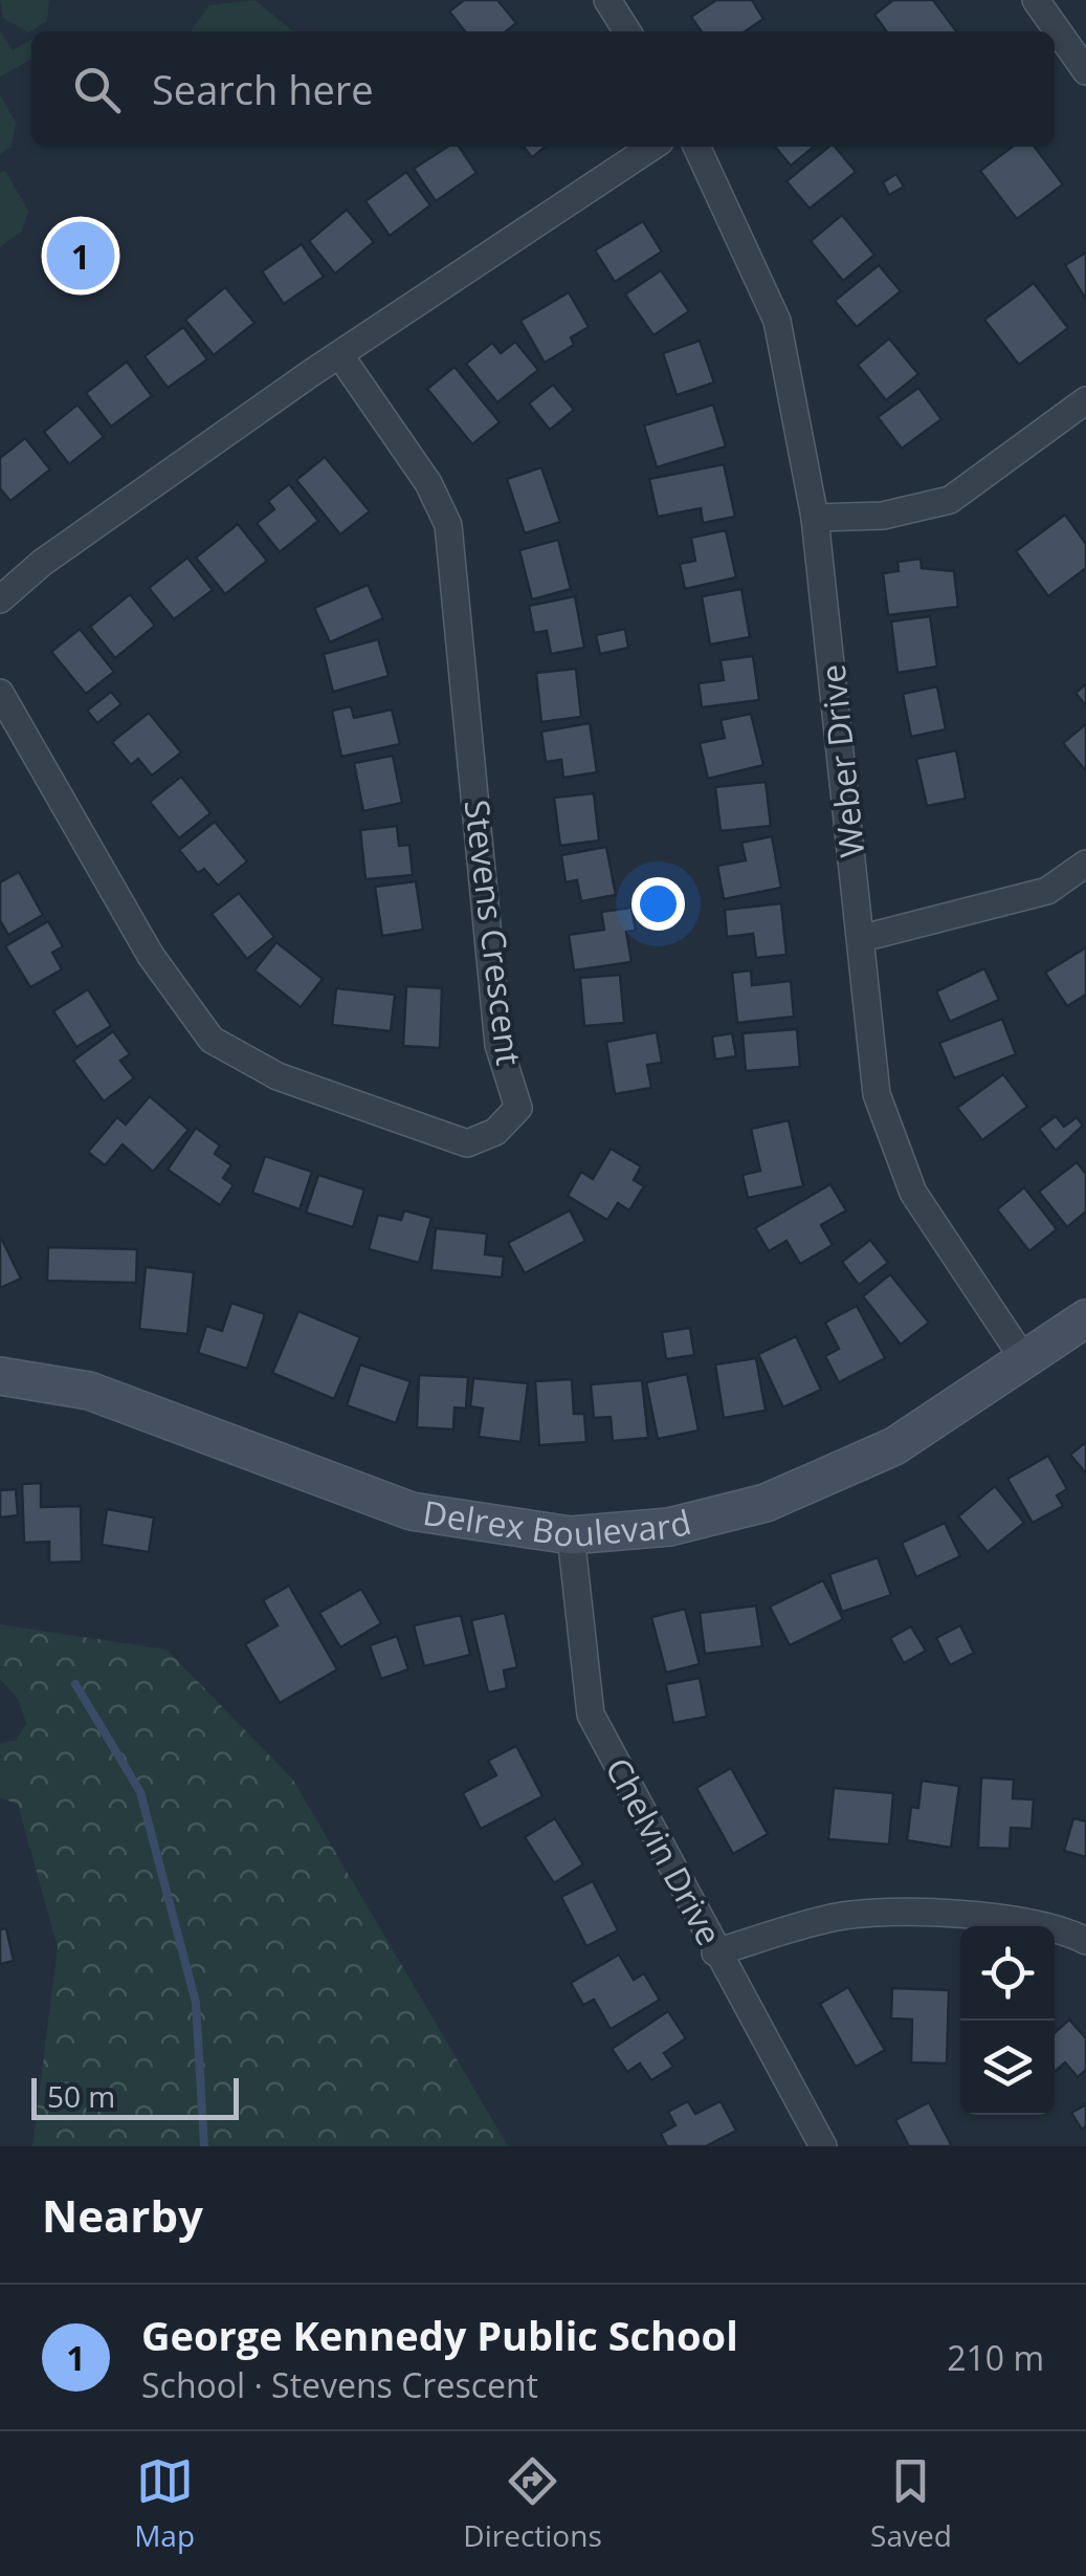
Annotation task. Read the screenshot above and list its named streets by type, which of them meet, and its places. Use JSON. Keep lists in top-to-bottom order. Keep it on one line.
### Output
{"streets":{"street":["Weber Drive","Stevens Crescent","Delrex Boulevard","Chelvin Drive"]},"crossings":[["Weber Drive","Delrex Boulevard"],["Delrex Boulevard","Chelvin Drive"]],"scale_bar":"50 m","page":{"search":"Search here","pins":"1","scale":"50 m","heading":"Nearby","list":[{"mark":"1","name":"George Kennedy Public School","note":"School · Stevens Crescent","value":"210 m"}],"nav":["Map","Directions","Saved"]}}
